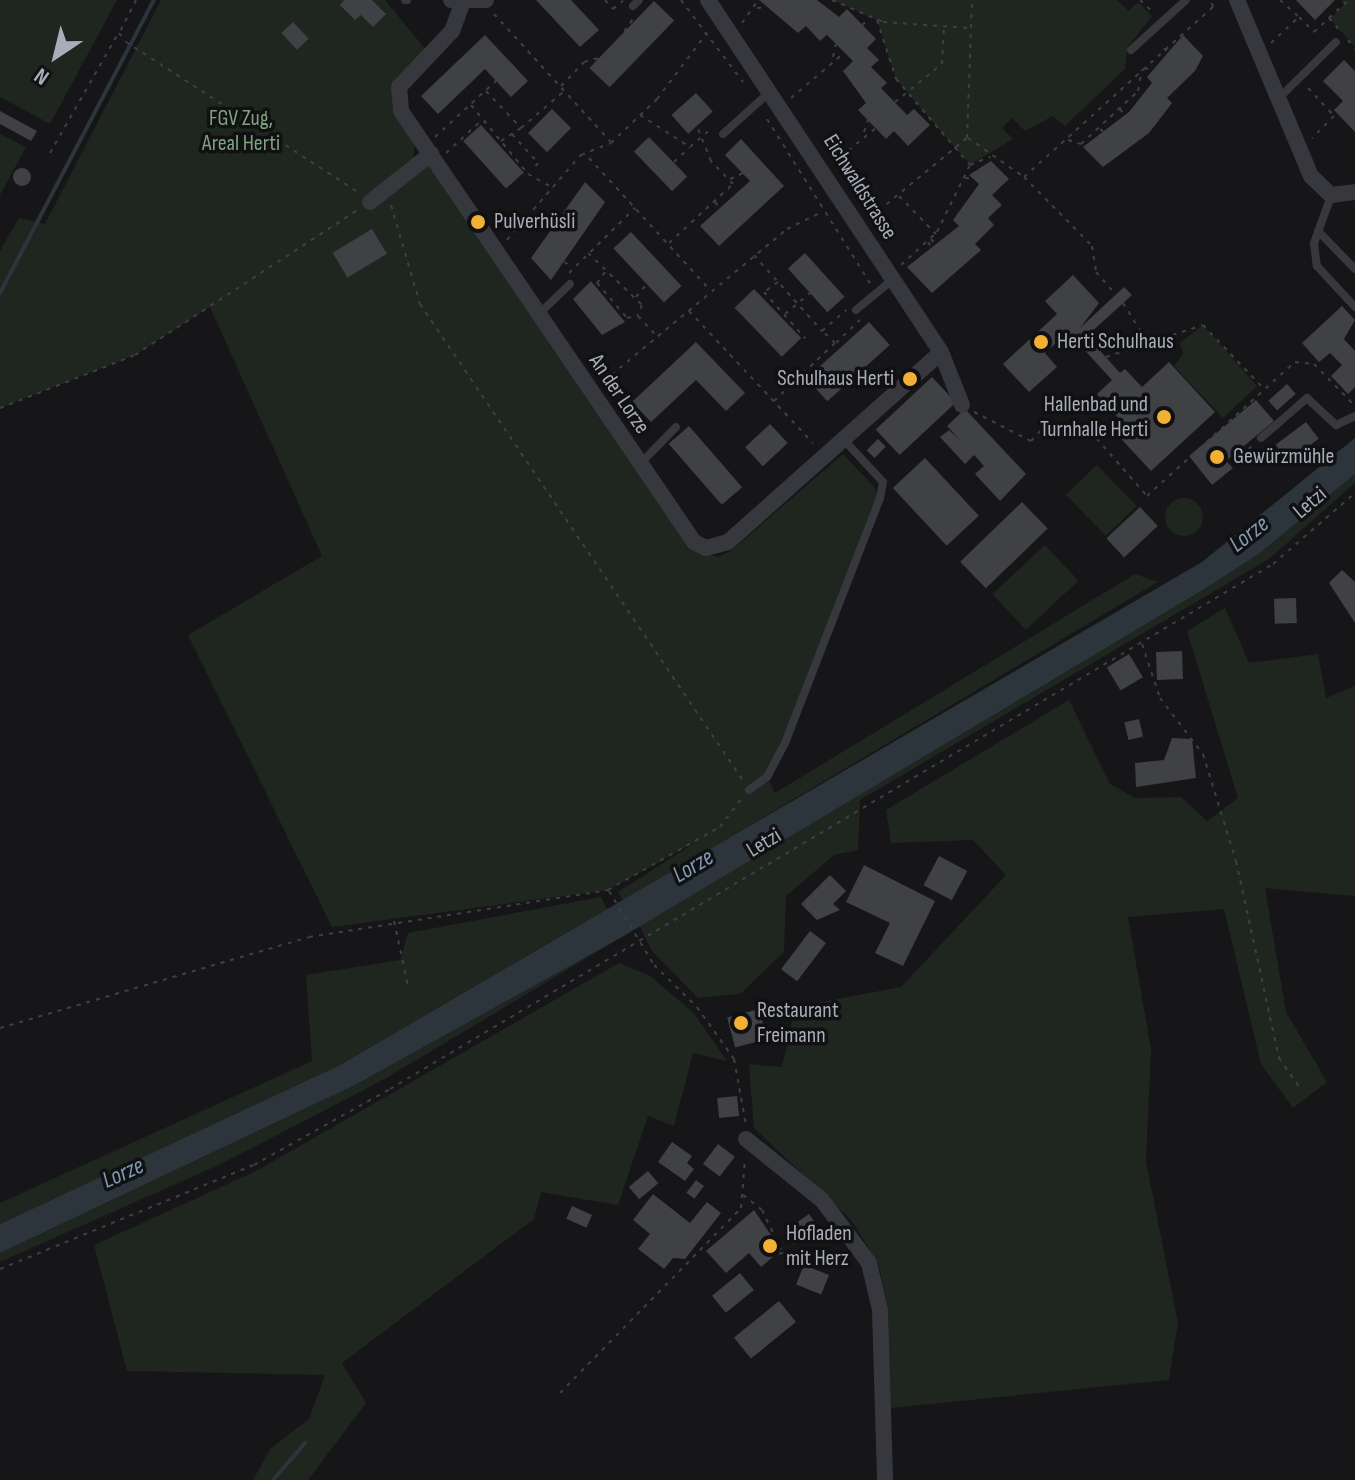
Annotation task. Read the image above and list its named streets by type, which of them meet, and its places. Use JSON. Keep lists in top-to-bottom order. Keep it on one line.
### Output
{"streets":{"street":["Eichwaldstrasse","An der Lorze"],"path":["Letzi"]},"crossings":[["Eichwaldstrasse","An der Lorze"]],"water":["Lorze"],"parks":["FGV Zug, Areal Herti"],"places":["Pulverhüsli","Herti Schulhaus","Schulhaus Herti","Hallenbad und Turnhalle Herti","Gewürzmühle","Restaurant Freimann","Hofladen mit Herz"],"north":"bottom left"}
